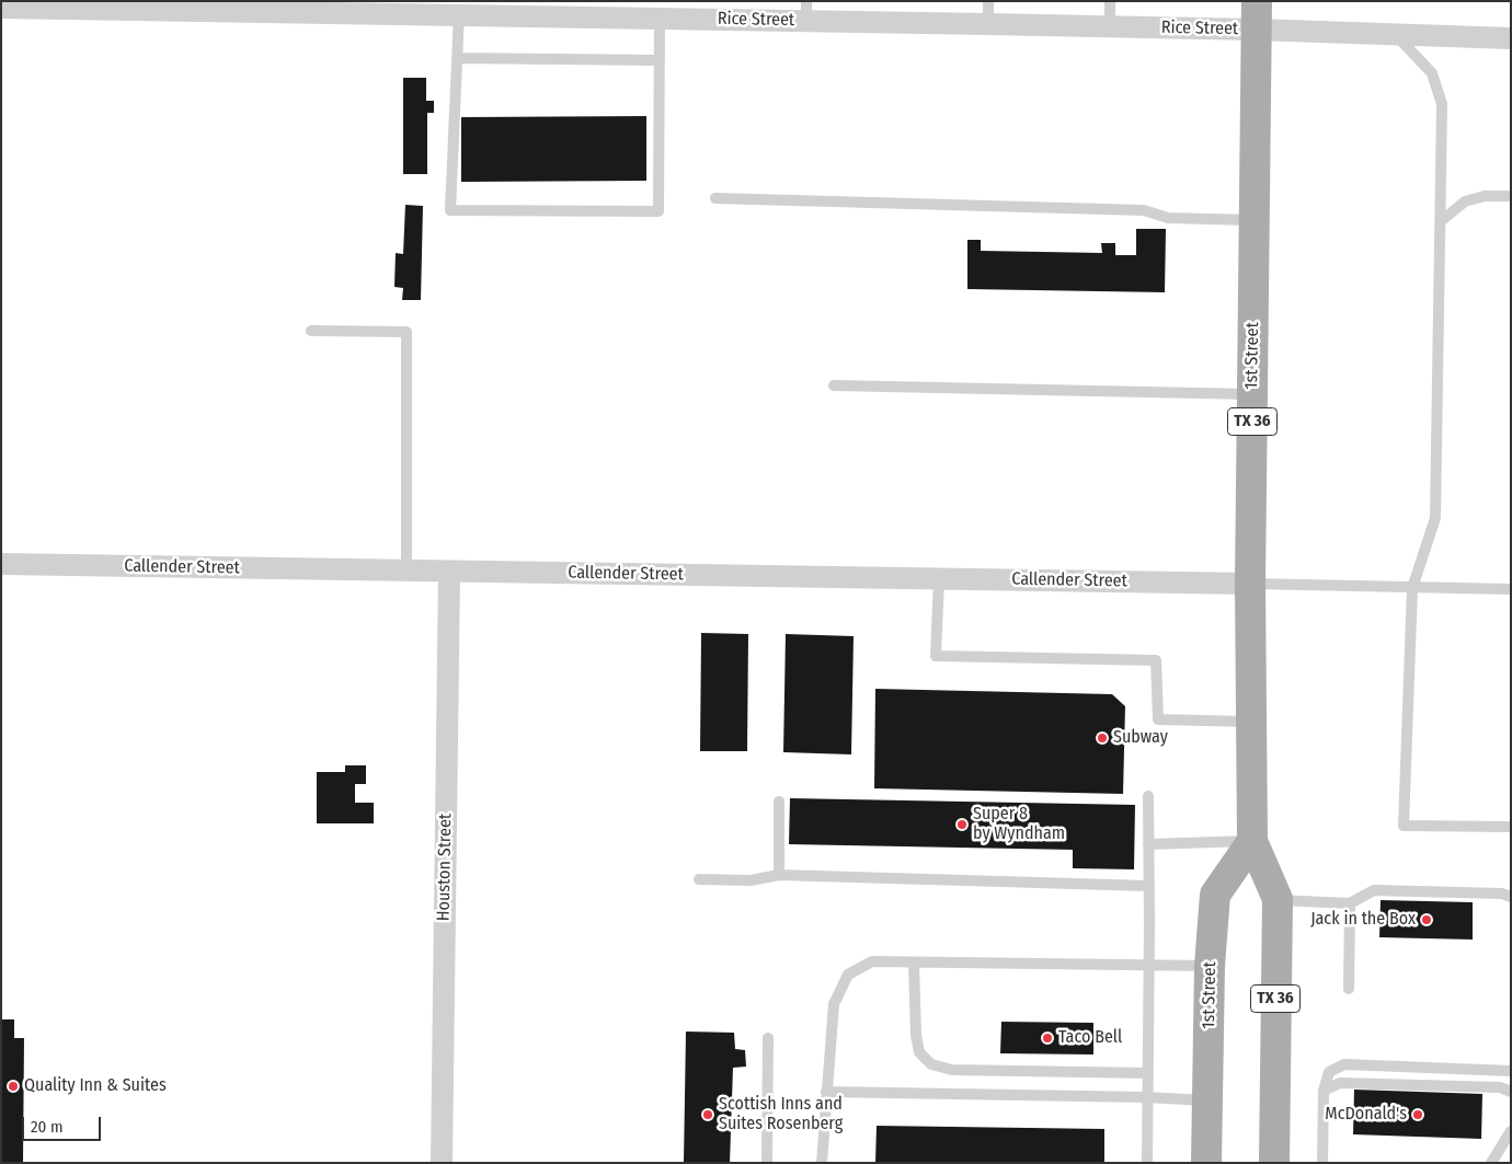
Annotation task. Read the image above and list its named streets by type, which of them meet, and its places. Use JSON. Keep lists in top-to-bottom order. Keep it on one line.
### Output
{"streets":{"main road":["1st Street","TX 36"],"street":["Rice Street","Callender Street","Houston Street"]},"crossings":[["Rice Street","1st Street"],["1st Street","Callender Street"],["Callender Street","Houston Street"]],"places":["Subway","Super 8 by Wyndham","Jack in the Box","Taco Bell","Quality Inn & Suites","Scottish Inns and Suites Rosenberg","McDonald's"],"scale_bar":"20 m"}
